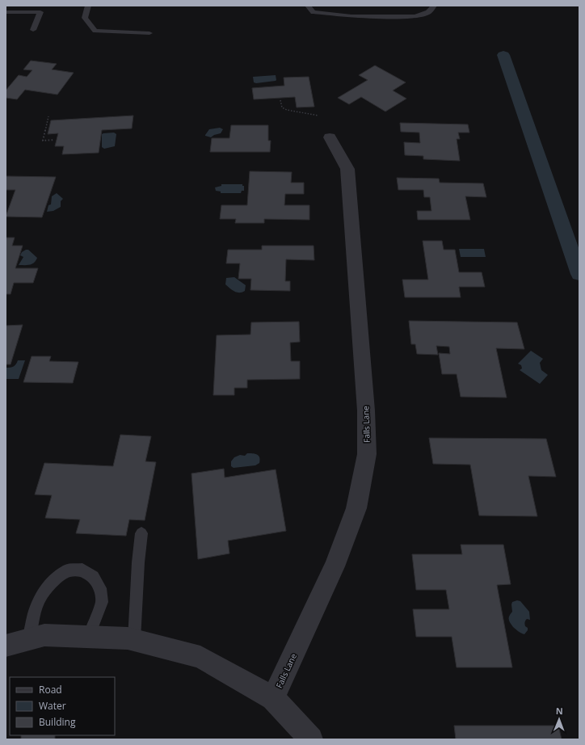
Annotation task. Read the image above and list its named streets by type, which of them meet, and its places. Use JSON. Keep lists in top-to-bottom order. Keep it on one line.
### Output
{"streets":{"street":["Falls Lane"]},"legend":["Road","Water","Building"],"north":"top"}
